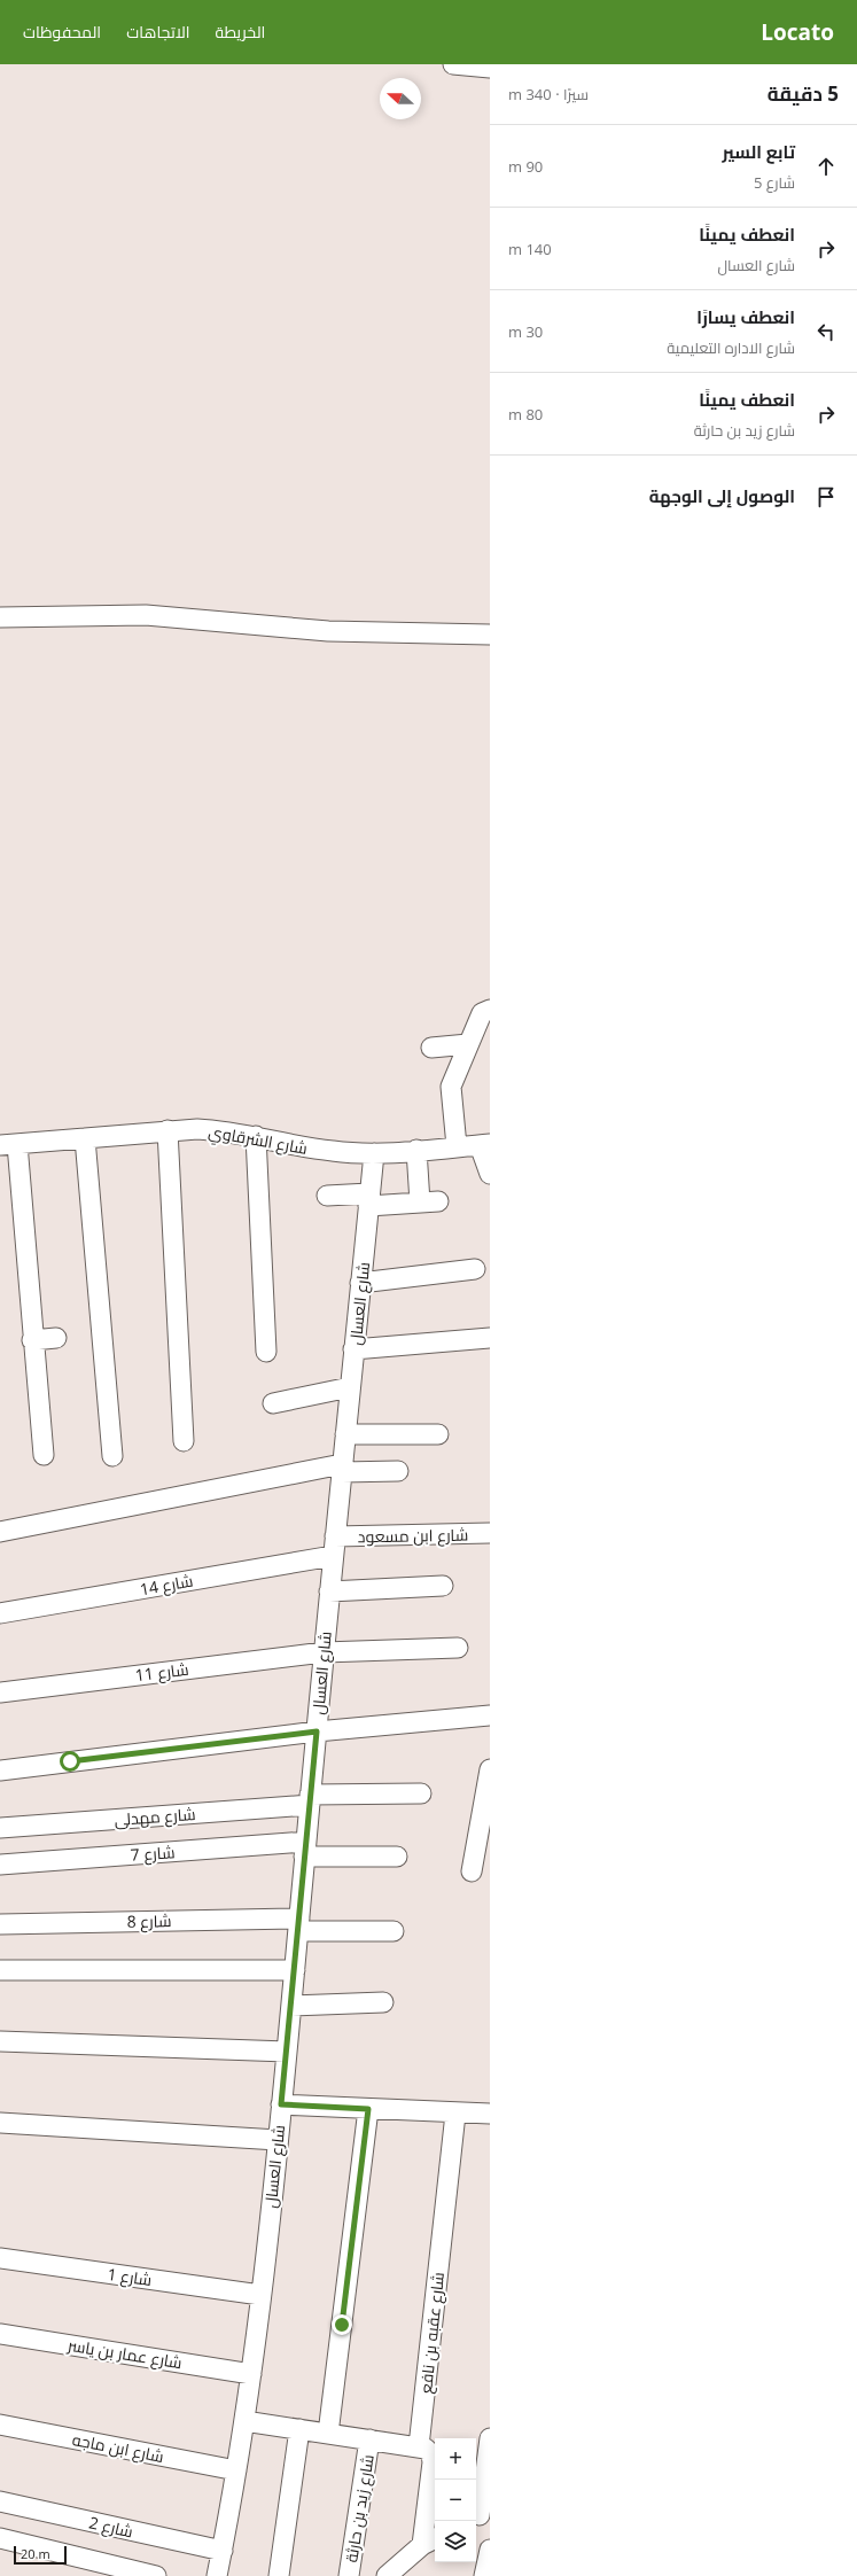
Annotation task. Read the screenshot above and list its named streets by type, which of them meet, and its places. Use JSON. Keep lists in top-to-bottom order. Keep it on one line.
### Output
{"streets":{"street":["شارع الشرقاوي","شارع العسال","شارع ابن مسعود","شارع 14","شارع 11","شارع مهدلى","شارع 7","شارع 8","شارع 1","شارع عقبه بن نافع","شارع عمار بن ياسر","شارع ابن ماجه","شارع زيد بن حارثة","شارع 2"]},"crossings":[["شارع الشرقاوي","شارع العسال"],["شارع العسال","شارع ابن مسعود"],["شارع العسال","شارع 14"],["شارع العسال","شارع 11"],["شارع العسال","شارع مهدلى"],["شارع العسال","شارع 7"],["شارع العسال","شارع 8"],["شارع العسال","شارع 1"],["شارع العسال","شارع عمار بن ياسر"],["شارع العسال","شارع ابن ماجه"],["شارع العسال","شارع 2"],["شارع ابن مسعود","شارع 14"]],"scale_bar":"20 m","north":"left","page":{"header":"Locato","nav":["الخريطة","الاتجاهات","المحفوظات"],"heading":["5 دقيقة","سيرًا · 340 m"],"list":[["تابع السير","شارع 5","90 m"],["انعطف يمينًا","شارع العسال","140 m"],["انعطف يسارًا","شارع الاداره التعليمية","30 m"],["انعطف يمينًا","شارع زيد بن حارثة","80 m"],"الوصول إلى الوجهة"],"map_buttons":["+","−"],"scale":"20 m"}}
